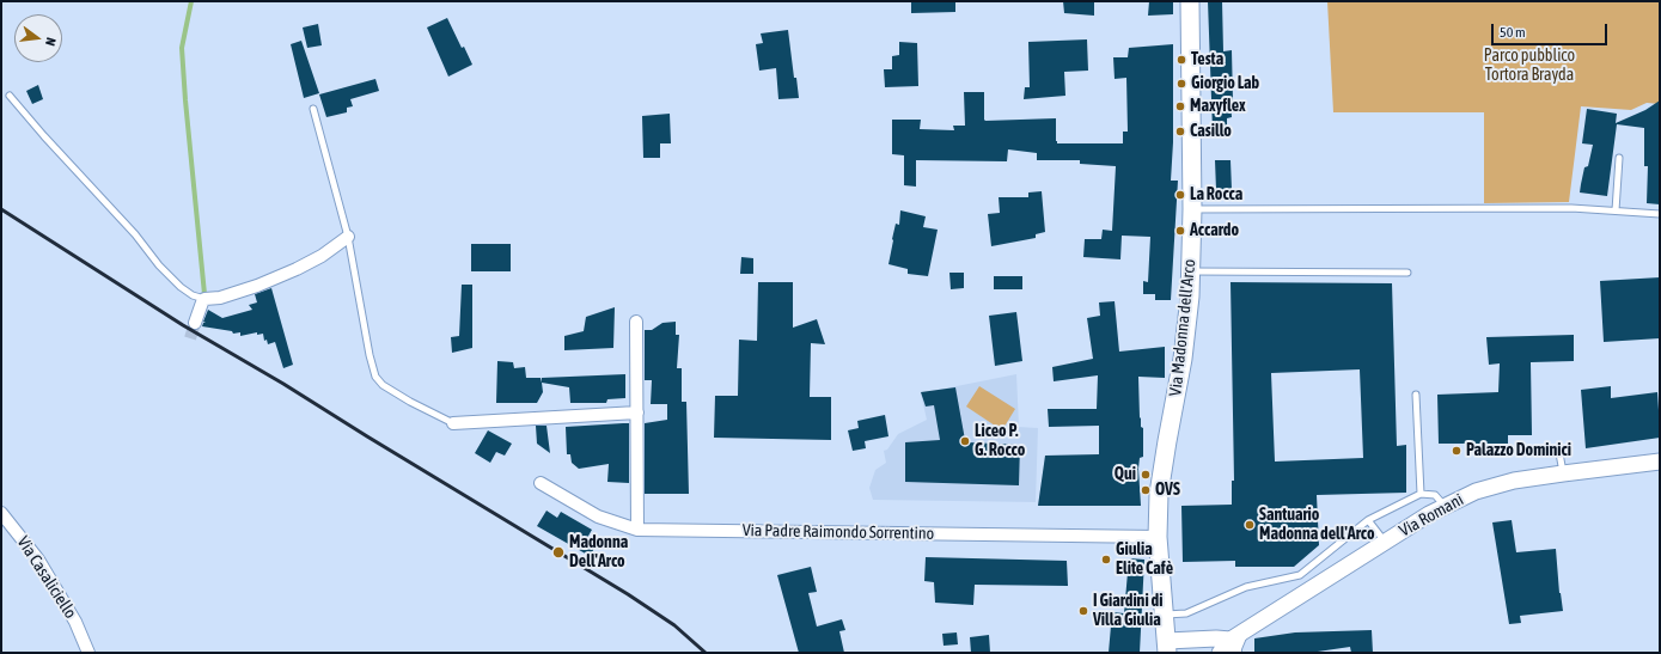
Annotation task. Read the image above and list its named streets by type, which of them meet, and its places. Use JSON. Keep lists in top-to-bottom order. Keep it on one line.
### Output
{"streets":{"main road":["Via Madonna dell'Arco"],"street":["Via Romani","Via Padre Raimondo Sorrentino","Via Casaliciello"]},"crossings":[["Via Madonna dell'Arco","Via Padre Raimondo Sorrentino"]],"parks":["Parco pubblico Tortora Brayda"],"places":["Testa","Giorgio Lab","Maxyflex","Casillo","La Rocca","Accardo","Liceo P. G. Rocco","Palazzo Dominici","Qui","OVS","Santuario Madonna dell'Arco","Madonna Dell'Arco","Giulia Elite Cafè","I Giardini di Villa Giulia"],"scale_bar":"50 m","north":"right"}
